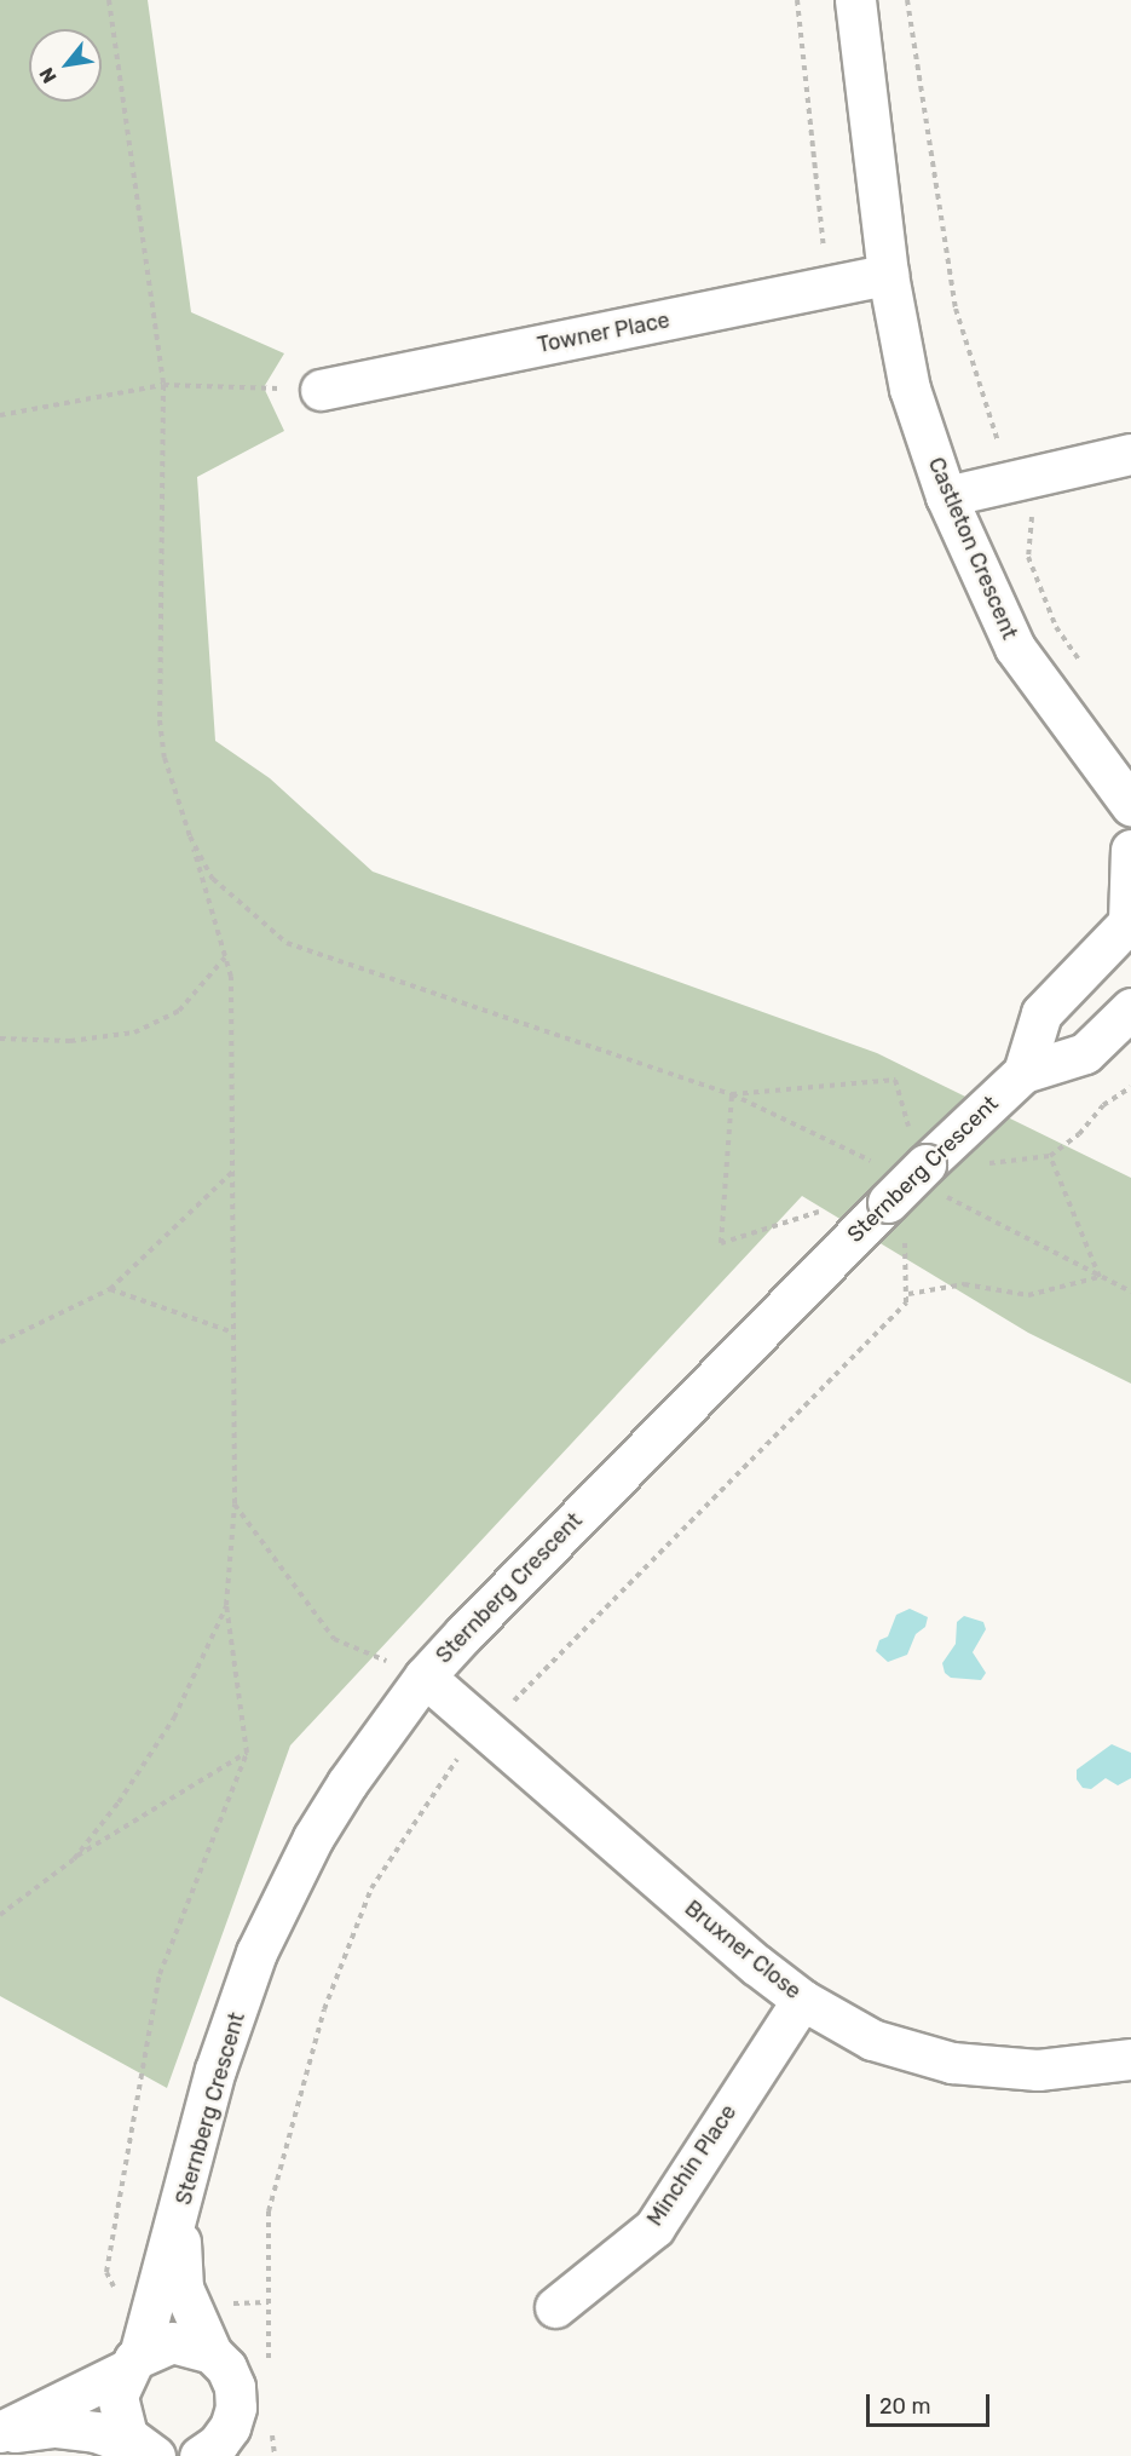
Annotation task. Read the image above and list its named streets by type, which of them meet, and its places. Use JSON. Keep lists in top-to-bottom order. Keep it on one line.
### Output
{"streets":{"street":["Towner Place","Castleton Crescent","Sternberg Crescent","Bruxner Close","Minchin Place"]},"crossings":[["Towner Place","Castleton Crescent"],["Sternberg Crescent","Bruxner Close"],["Bruxner Close","Minchin Place"]],"scale_bar":"20 m","north":"bottom left"}
